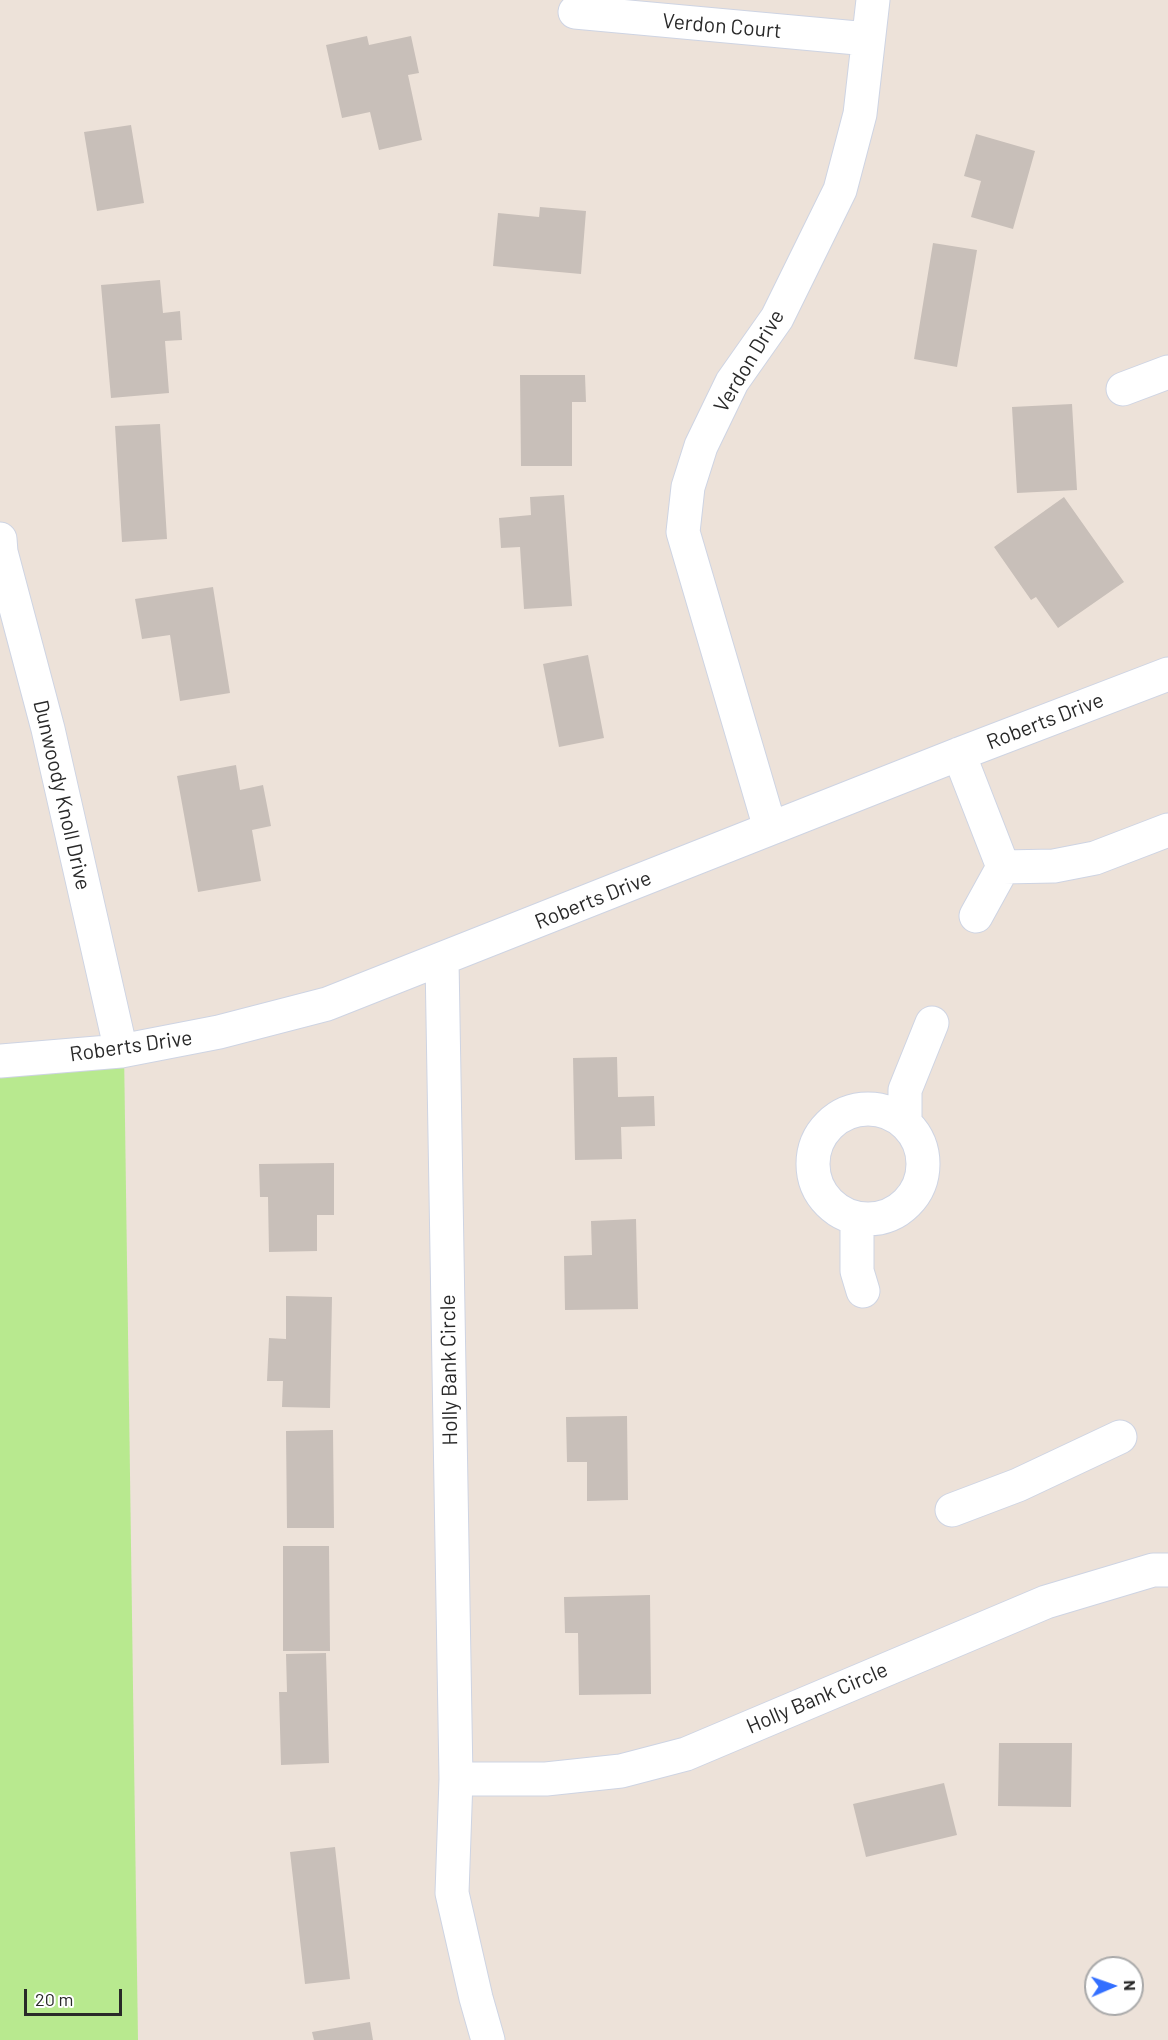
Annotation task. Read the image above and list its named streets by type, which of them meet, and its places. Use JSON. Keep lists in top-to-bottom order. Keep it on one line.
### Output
{"streets":{"street":["Verdon Court","Verdon Drive","Roberts Drive","Dunwoody Knoll Drive","Holly Bank Circle"]},"crossings":[["Verdon Court","Verdon Drive"],["Verdon Drive","Roberts Drive"],["Roberts Drive","Dunwoody Knoll Drive"],["Roberts Drive","Holly Bank Circle"]],"scale_bar":"20 m","north":"right"}
